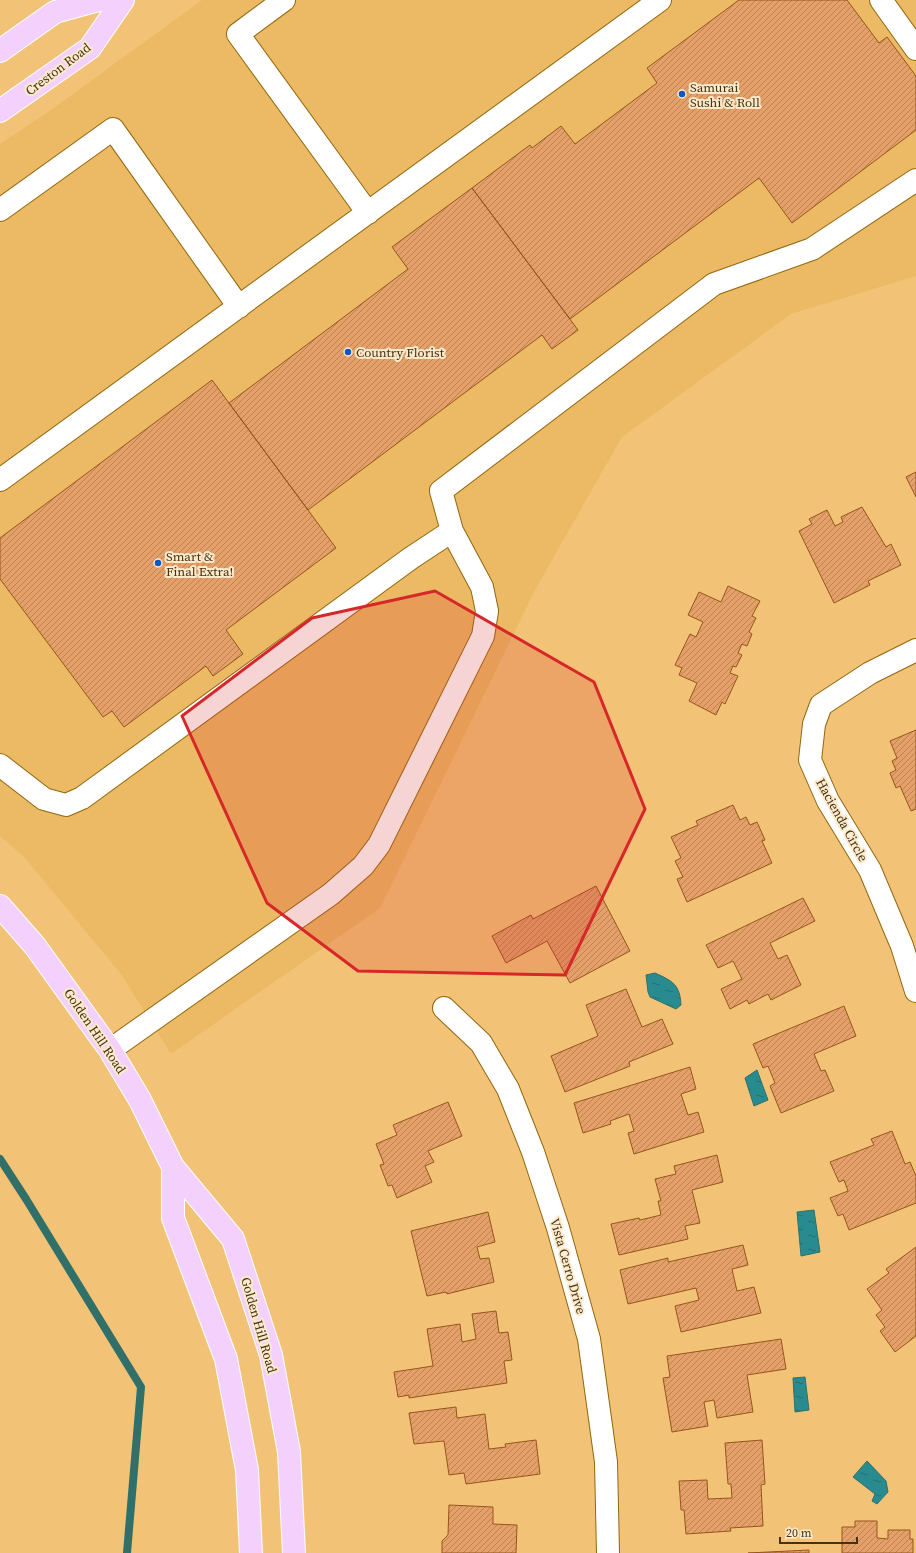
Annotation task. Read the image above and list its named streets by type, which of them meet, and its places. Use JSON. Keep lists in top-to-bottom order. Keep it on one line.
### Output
{"streets":{"main road":["Creston Road","Golden Hill Road"],"street":["Hacienda Circle","Vista Cerro Drive"]},"places":["Samurai Sushi & Roll","Country Florist","Smart & Final Extra!"],"scale_bar":"20 m"}
